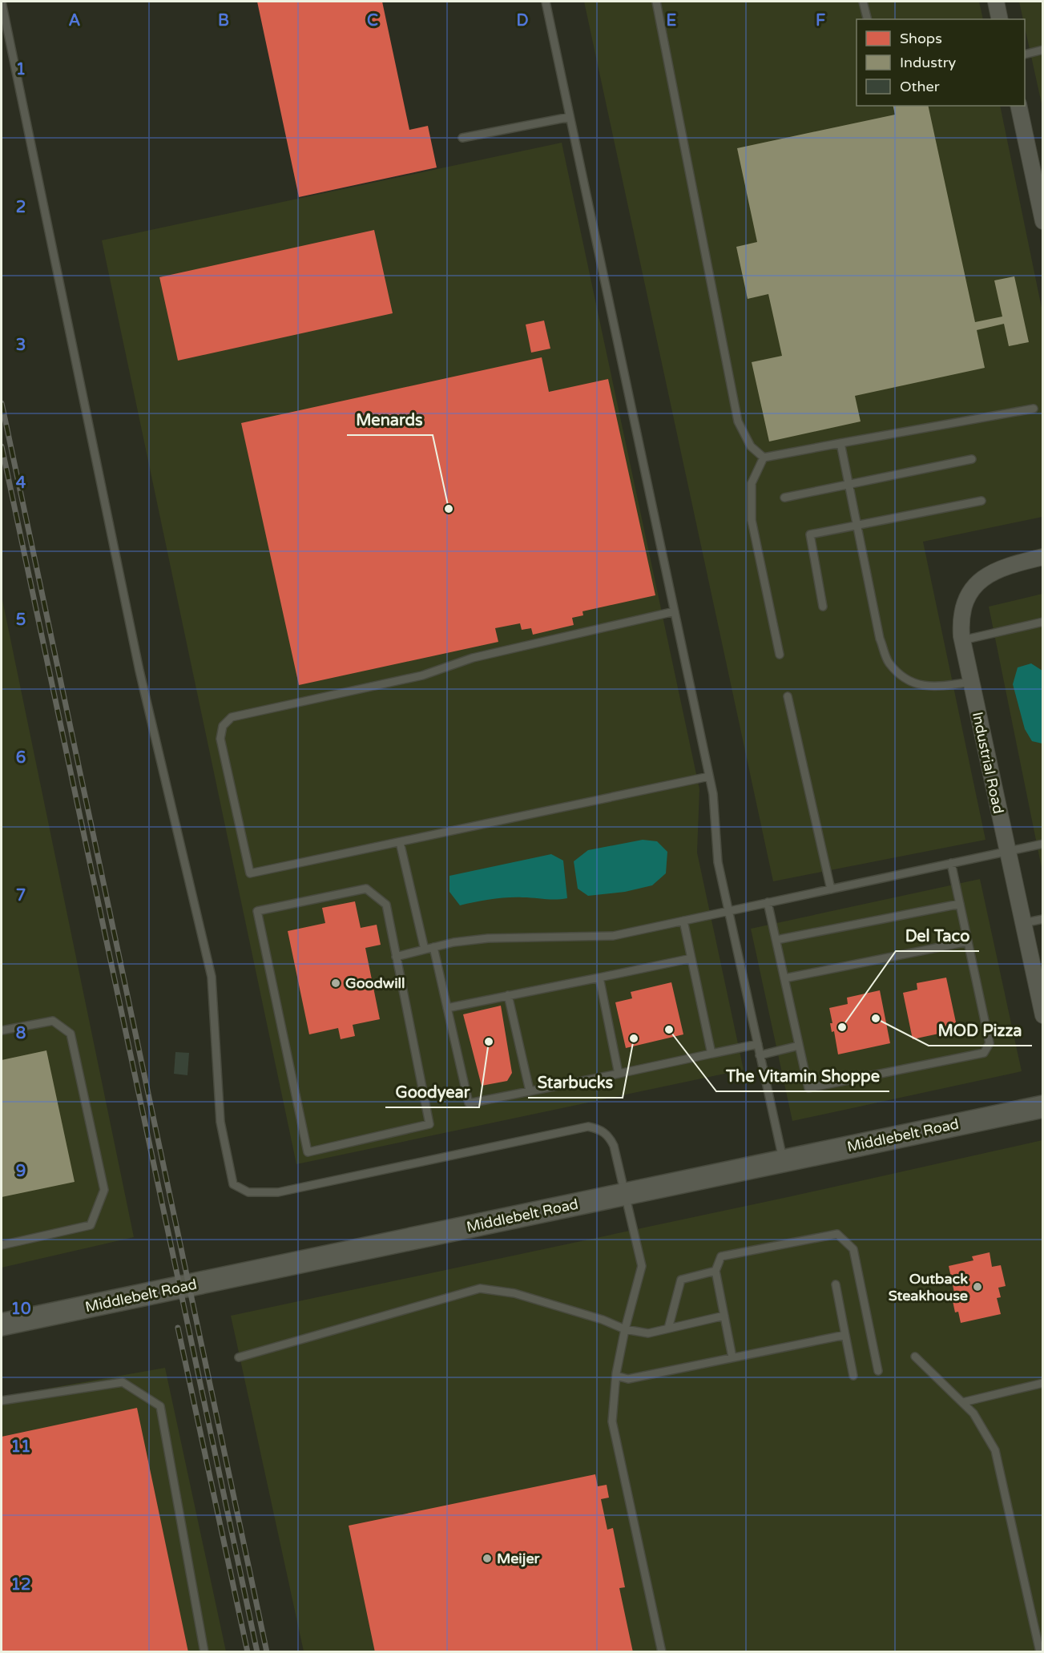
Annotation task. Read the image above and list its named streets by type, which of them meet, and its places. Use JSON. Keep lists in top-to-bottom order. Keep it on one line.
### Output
{"streets":{"main road":["Middlebelt Road"],"street":["Industrial Road"]},"places":["Menards","Goodwill","MOD Pizza","Del Taco","The Vitamin Shoppe","Starbucks","Goodyear","Outback Steakhouse","Meijer"],"legend":["Shops","Industry","Other"],"grid":{"columns":["A","B","C","D","E","F"],"rows":["1","2","3","4","5","6","7","8","9","10","11","12"]}}
